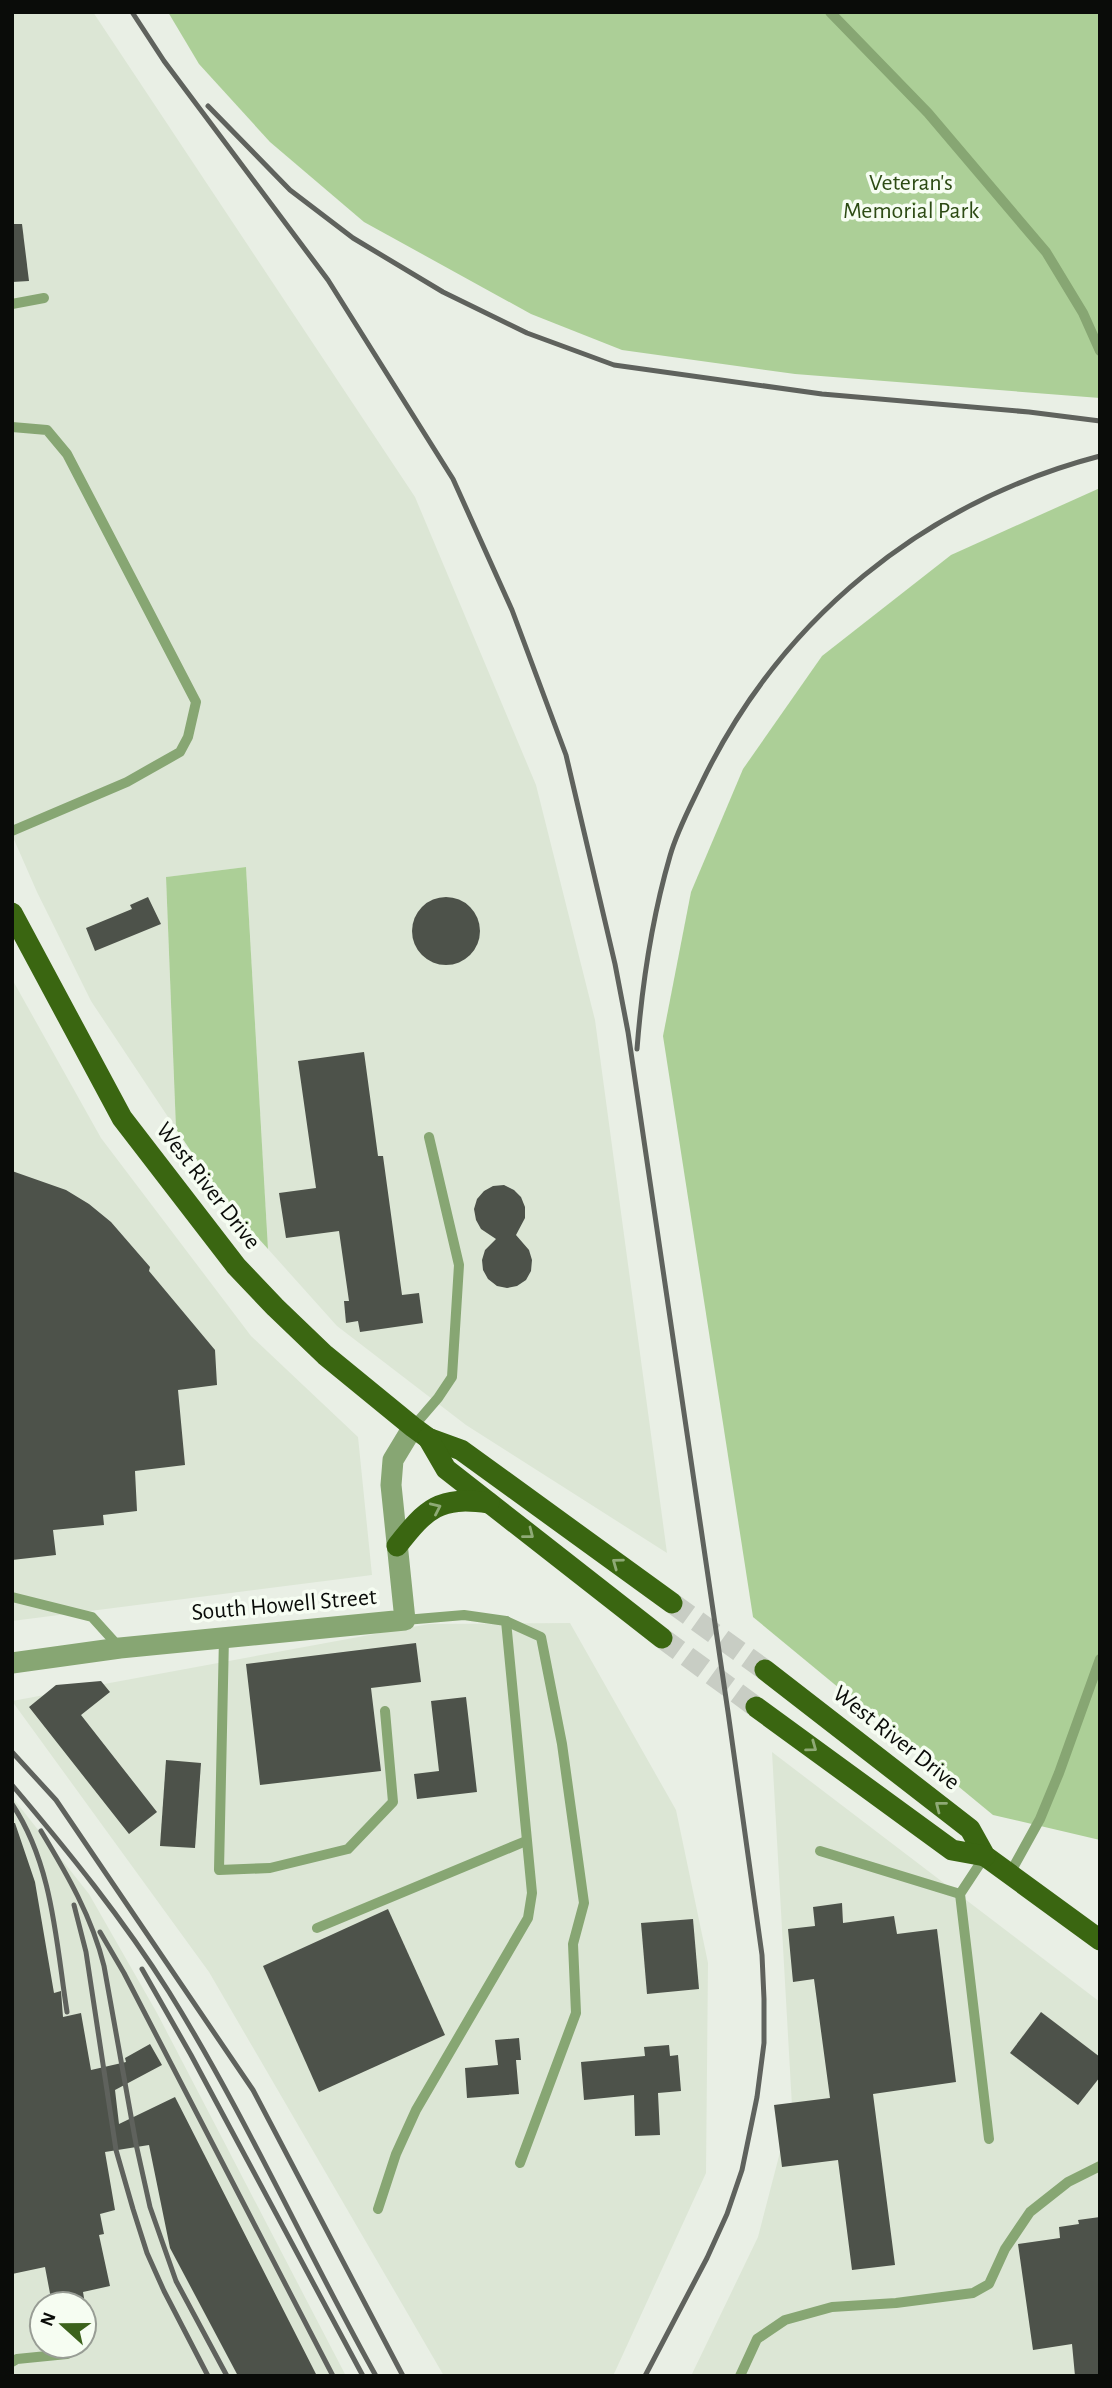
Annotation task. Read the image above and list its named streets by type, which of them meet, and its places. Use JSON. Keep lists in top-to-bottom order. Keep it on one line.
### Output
{"streets":{"main road":["West River Drive"],"street":["South Howell Street"]},"crossings":[["West River Drive","South Howell Street"]],"parks":["Veteran's Memorial Park"],"north":"left"}
